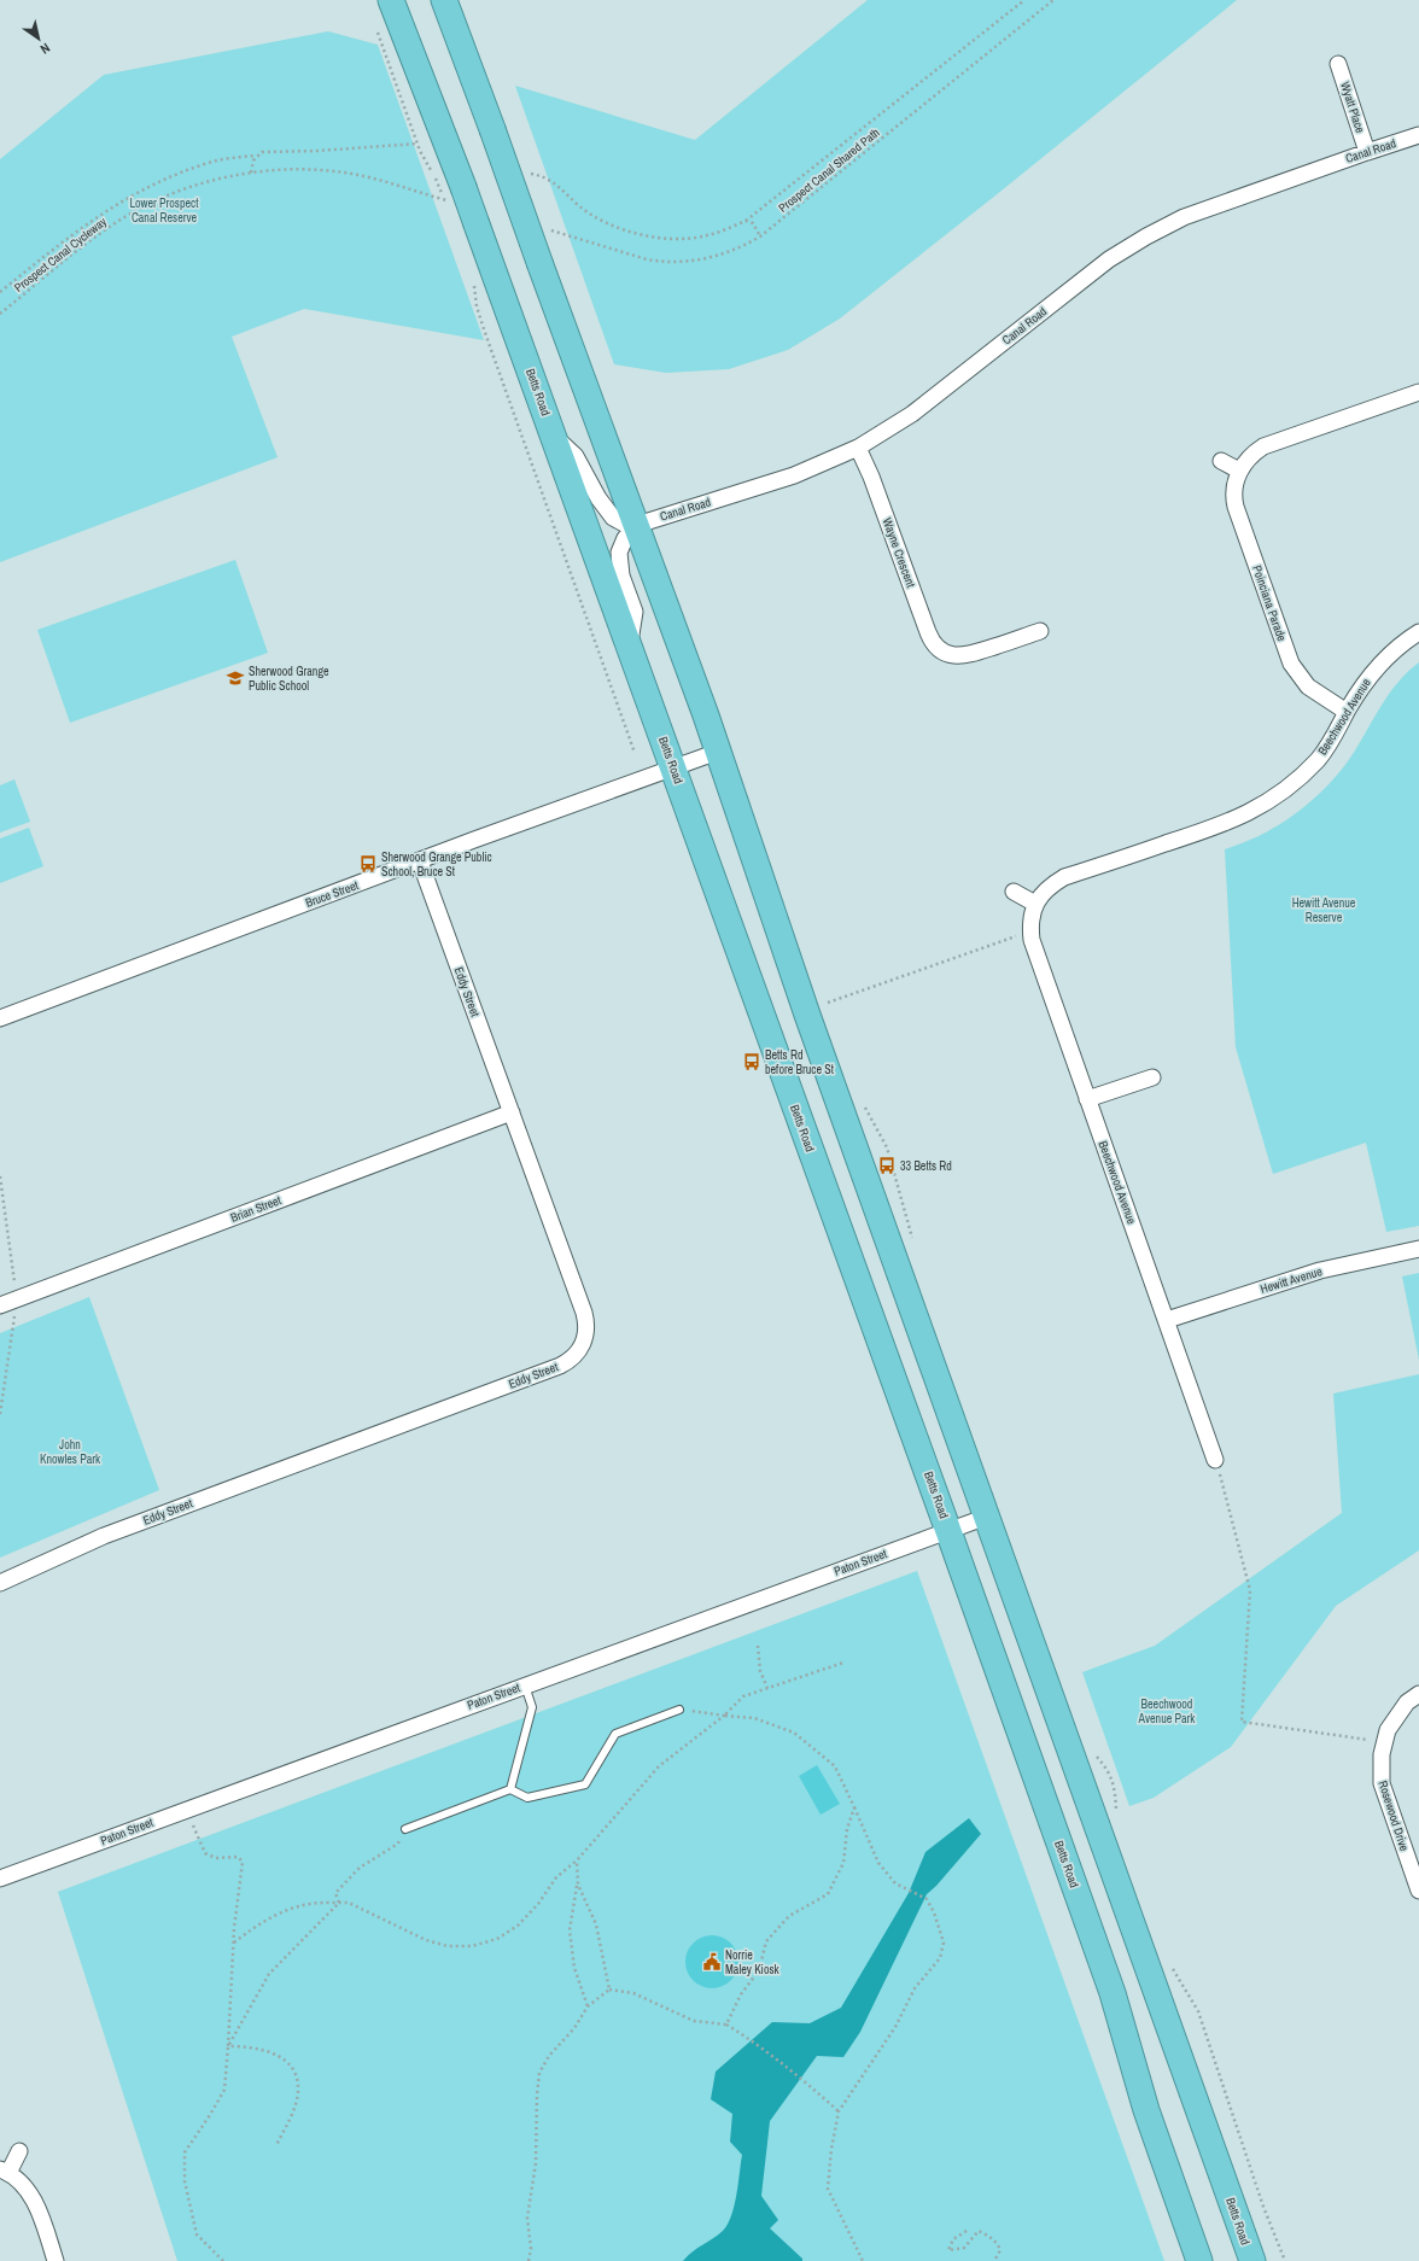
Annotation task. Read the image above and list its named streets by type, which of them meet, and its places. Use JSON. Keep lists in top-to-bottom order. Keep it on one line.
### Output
{"streets":{"highway":["Betts Road"],"street":["Wyatt Place","Canal Road","Wayne Crescent","Poinciana Parade","Beechwood Avenue","Bruce Street","Eddy Street","Brian Street","Hewitt Avenue","Paton Street","Rosewood Drive"],"path":["Prospect Canal Shared Path","Prospect Canal Cycleway"]},"crossings":[["Wyatt Place","Canal Road"],["Canal Road","Betts Road"],["Canal Road","Wayne Crescent"],["Betts Road","Bruce Street"],["Betts Road","Paton Street"],["Poinciana Parade","Beechwood Avenue"],["Beechwood Avenue","Hewitt Avenue"],["Bruce Street","Eddy Street"],["Eddy Street","Brian Street"]],"parks":["Lower Prospect Canal Reserve","Hewitt Avenue Reserve","John Knowles Park","Beechwood Avenue Park"],"places":{"school or university":["Sherwood Grange Public School"],"bus stop":["Sherwood Grange Public School, Bruce St","Betts Rd before Bruce St","33 Betts Rd"],"public building":["Norrie Maley Kiosk"]},"north":"bottom right"}
